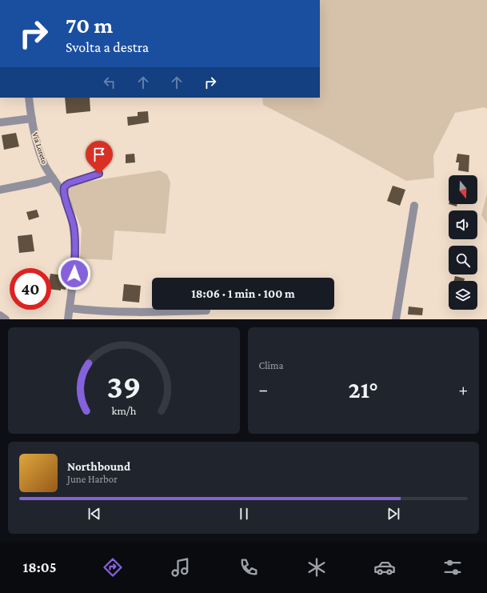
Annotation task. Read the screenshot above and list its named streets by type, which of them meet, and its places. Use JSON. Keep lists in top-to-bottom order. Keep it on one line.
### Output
{"streets":{"street":["Via Loreto"]},"north":"bottom","page":{"turn":["70 m","Svolta a destra"],"limit":"40","trip":"18:06 · 1 min · 100 m","tile":"Clima","heat":["−","21°","+"],"song":["Northbound","June Harbor"],"tabs":"18:05","gauge":["39","km/h"]}}
